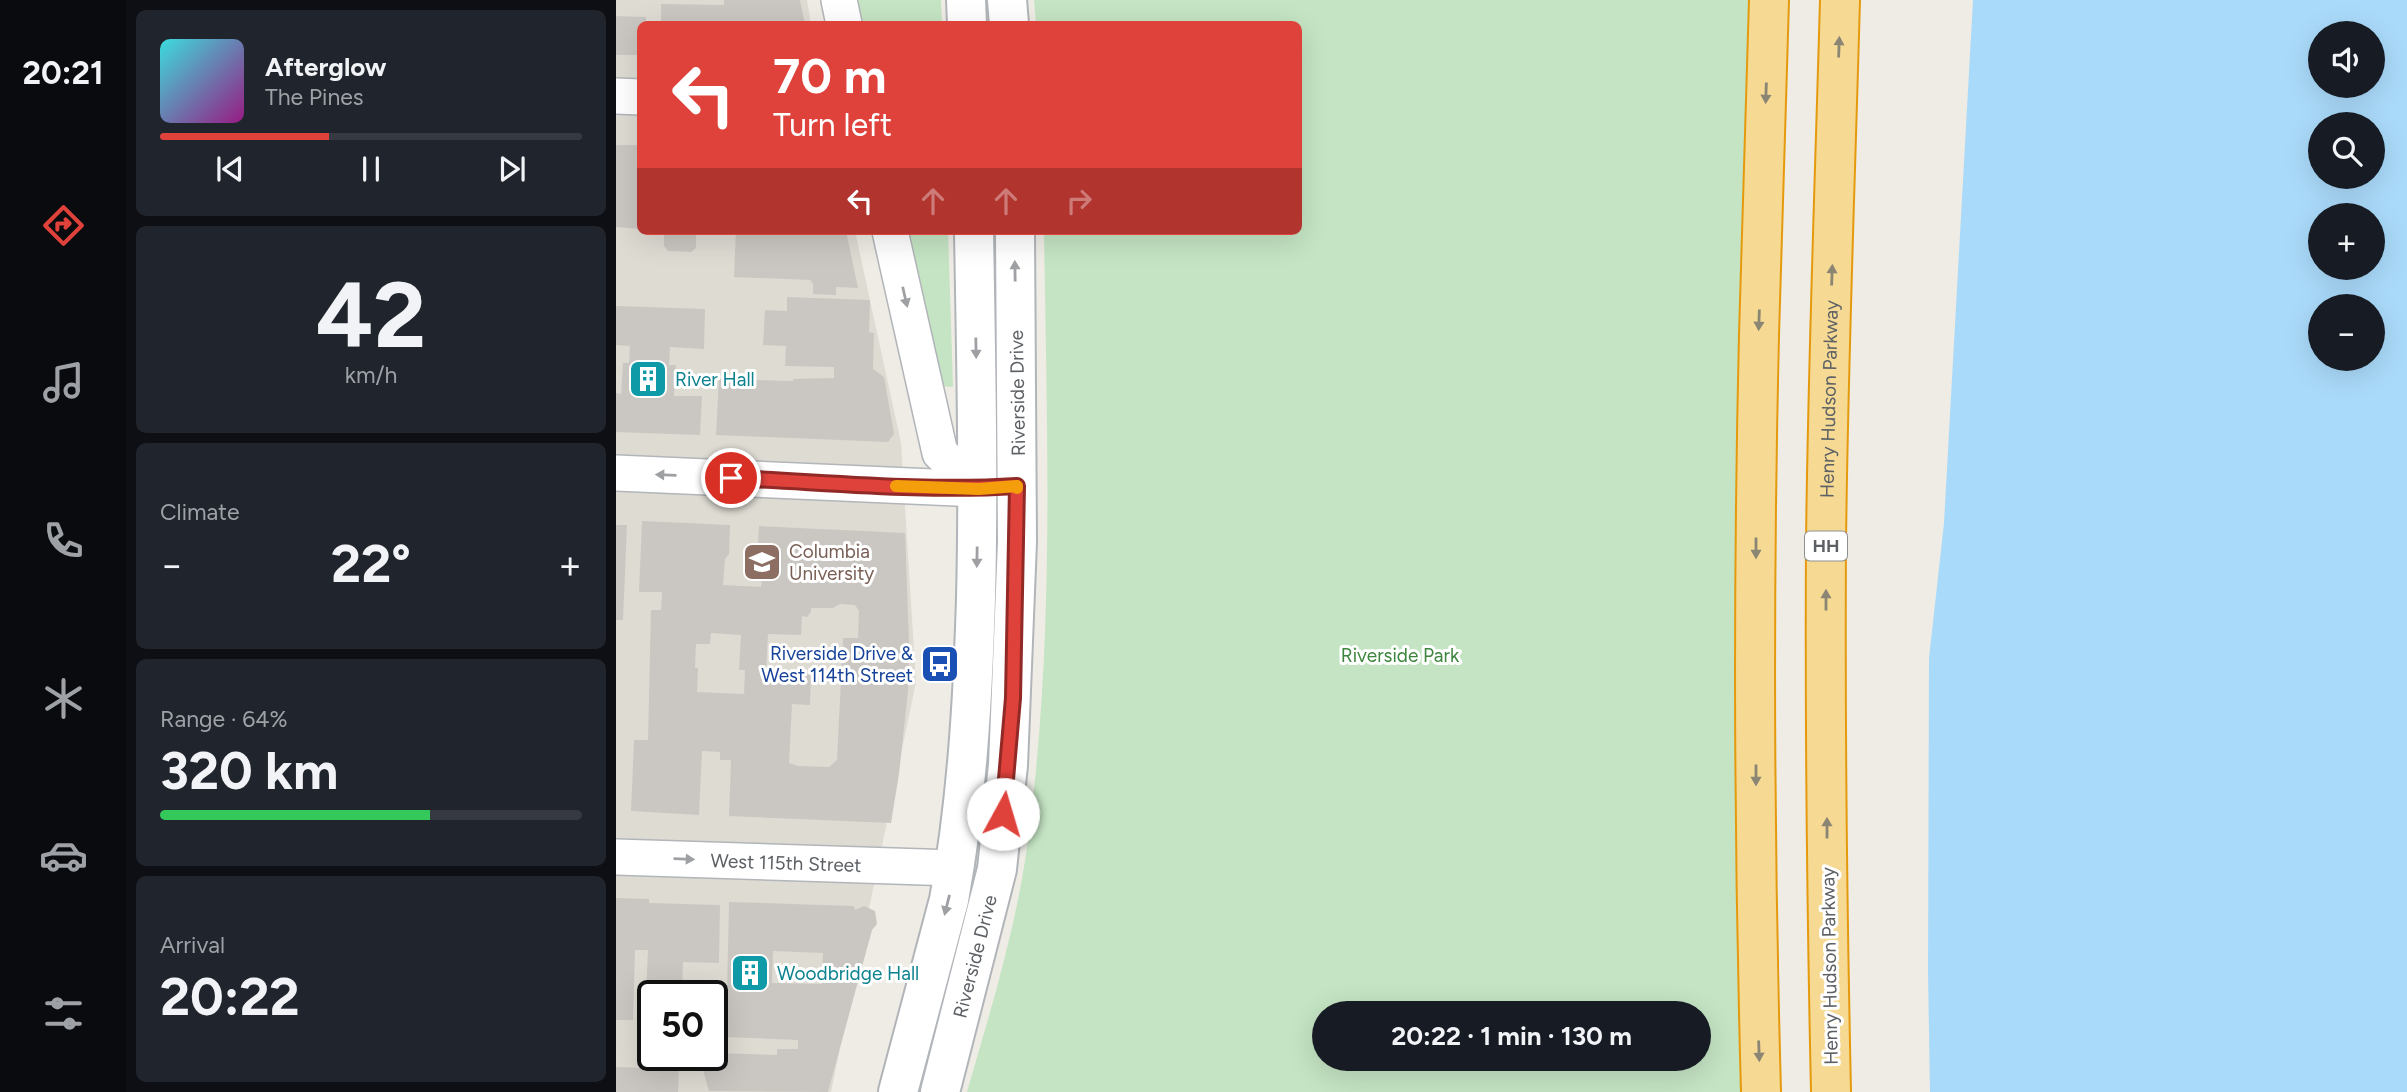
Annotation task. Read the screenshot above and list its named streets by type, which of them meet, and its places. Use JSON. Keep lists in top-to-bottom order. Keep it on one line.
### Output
{"streets":{"highway":["Henry Hudson Parkway","HH"],"main road":["Riverside Drive"],"street":["West 115th Street"]},"crossings":[["Riverside Drive","West 115th Street"]],"one_way":["West 115th Street"],"parks":["Riverside Park"],"places":{"building":["River Hall","Woodbridge Hall"],"school or university":["Columbia University"],"bus stop":["Riverside Drive & West 114th Street"]},"page":{"tabs":"20:21","map_buttons":["+","−"],"turn":["70 m","Turn left"],"song":["Afterglow","The Pines"],"tile":[["42","km/h"],"Climate",["Range · 64%","320 km"],["Arrival","20:22"]],"heat":["−","22°","+"],"limit":"50","trip":"20:22 · 1 min · 130 m"}}
